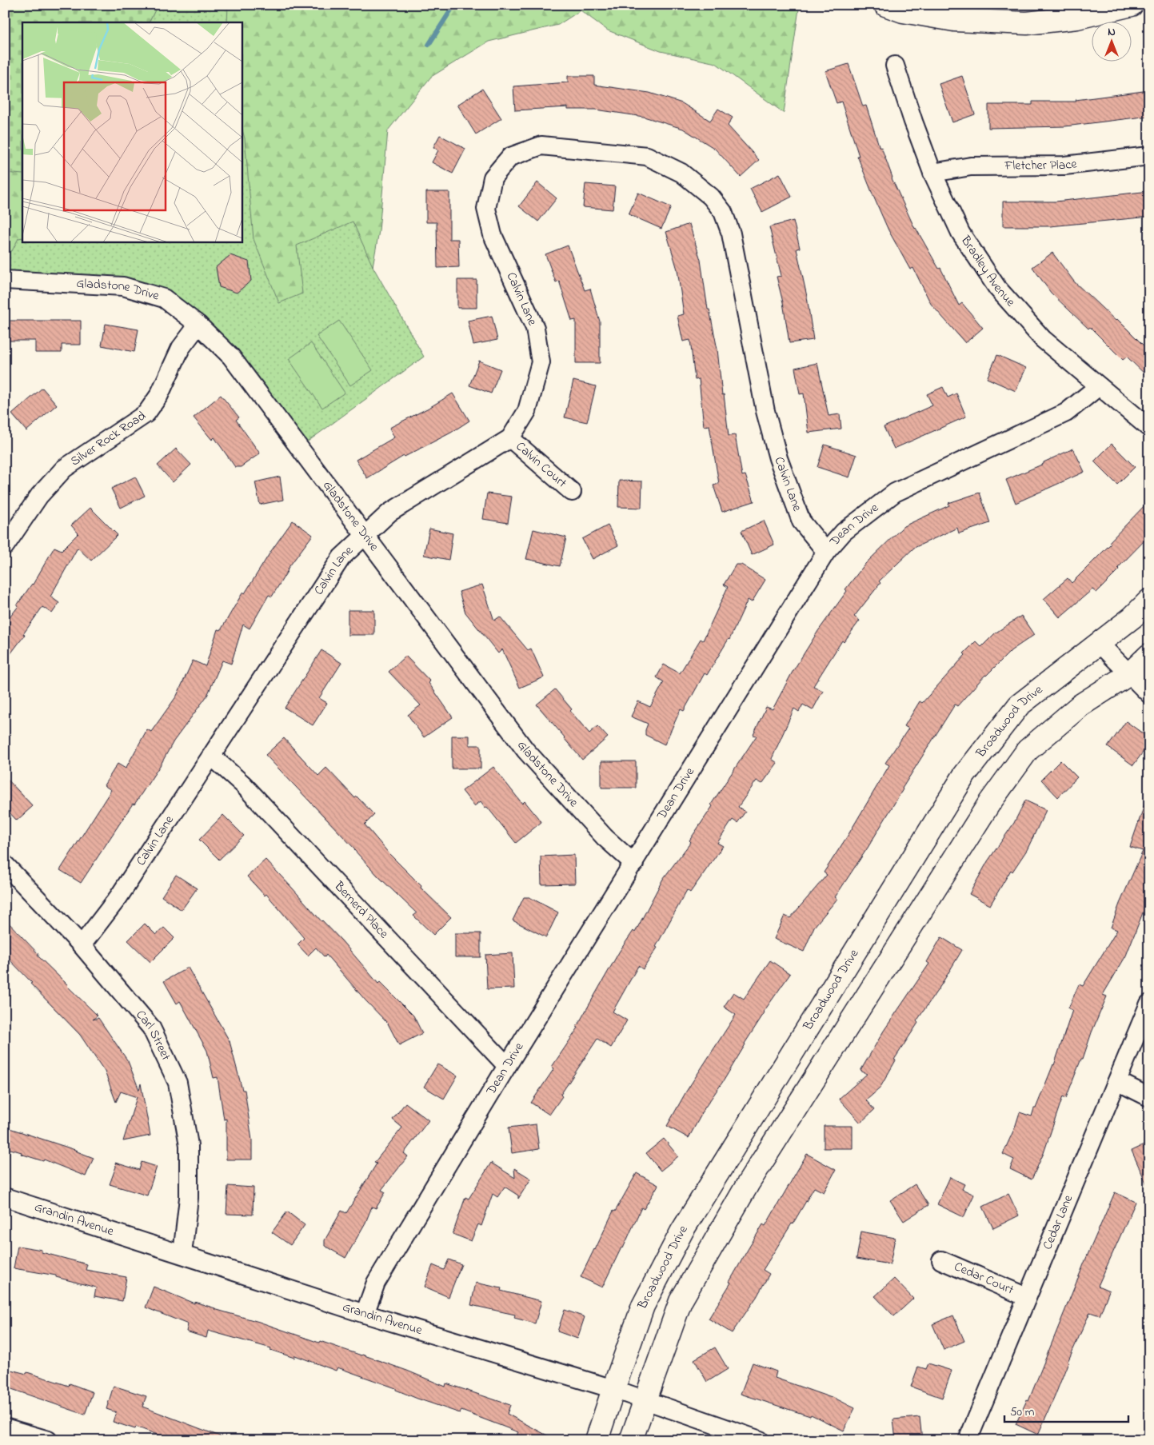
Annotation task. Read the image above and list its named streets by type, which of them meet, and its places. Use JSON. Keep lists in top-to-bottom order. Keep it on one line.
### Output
{"streets":{"street":["Fletcher Place","Bradley Avenue","Gladstone Drive","Calvin Lane","Silver Rock Road","Calvin Court","Dean Drive","Broadwood Drive","Bernerd Place","Carl Street","Grandin Avenue","Cedar Lane","Cedar Court"]},"crossings":[["Fletcher Place","Bradley Avenue"],["Bradley Avenue","Dean Drive"],["Gladstone Drive","Calvin Lane"],["Gladstone Drive","Silver Rock Road"],["Gladstone Drive","Dean Drive"],["Calvin Lane","Calvin Court"],["Calvin Lane","Dean Drive"],["Calvin Lane","Bernerd Place"],["Calvin Lane","Carl Street"],["Dean Drive","Bernerd Place"],["Dean Drive","Grandin Avenue"],["Broadwood Drive","Grandin Avenue"],["Carl Street","Grandin Avenue"],["Cedar Lane","Cedar Court"]],"scale_bar":"50 m","north":"top"}
